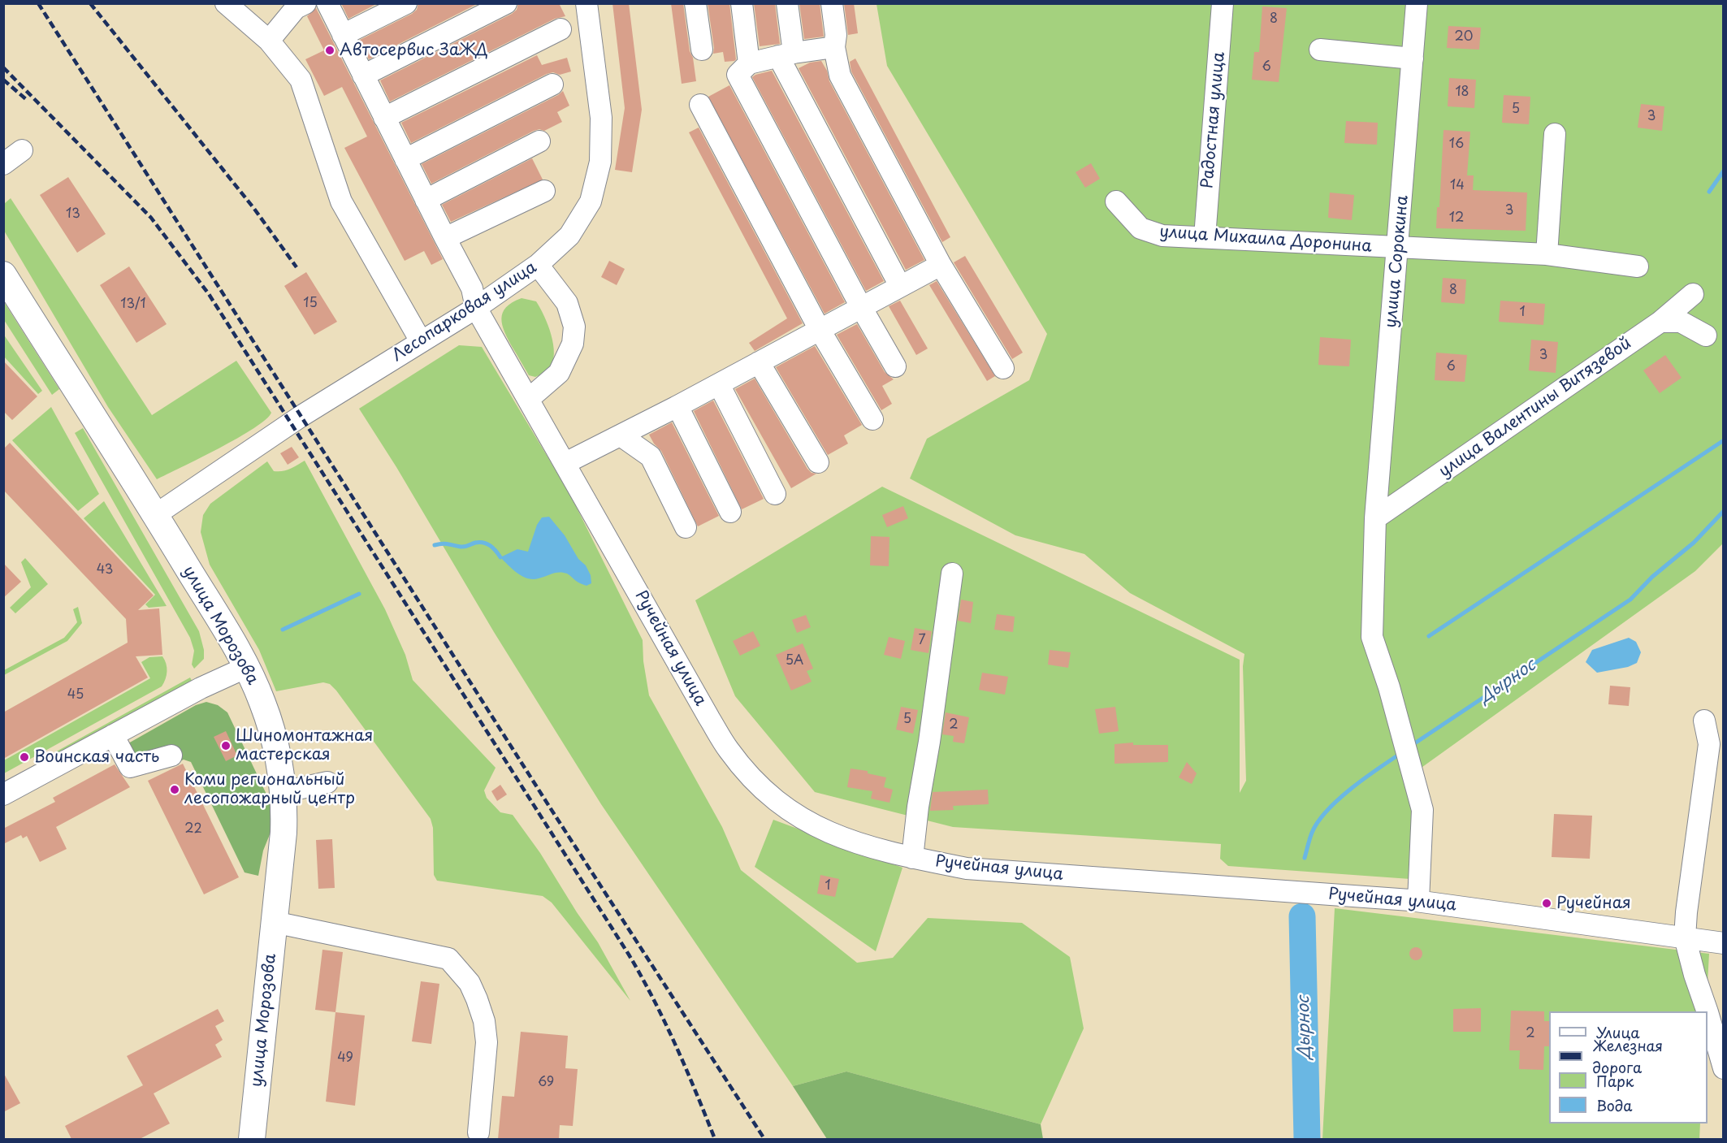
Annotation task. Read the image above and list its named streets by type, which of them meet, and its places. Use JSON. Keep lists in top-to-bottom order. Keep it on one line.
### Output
{"streets":{"main road":["улица Морозова"],"street":["Радостная улица","улица Михаила Доронина","улица Сорокина","Лесопарковая улица","улица Валентины Витязевой","Ручейная улица"]},"crossings":[["Радостная улица","улица Михаила Доронина"],["улица Михаила Доронина","улица Сорокина"],["улица Сорокина","улица Валентины Витязевой"],["улица Сорокина","Ручейная улица"],["Лесопарковая улица","улица Морозова"],["Лесопарковая улица","Ручейная улица"]],"water":["Дырнос"],"places":["Автосервис ЗаЖД","Шиномонтажная мастерская","Воинская часть","Коми региональный лесопожарный центр","Ручейная"],"house_numbers":["8","20","6","18","5","3","16","14","3","13","12","8","15","13/1","1","3","6","43","7","5А","45","5","2","22","1","2","49","69"],"legend":["Улица","Железная дорога","Парк","Вода"]}
